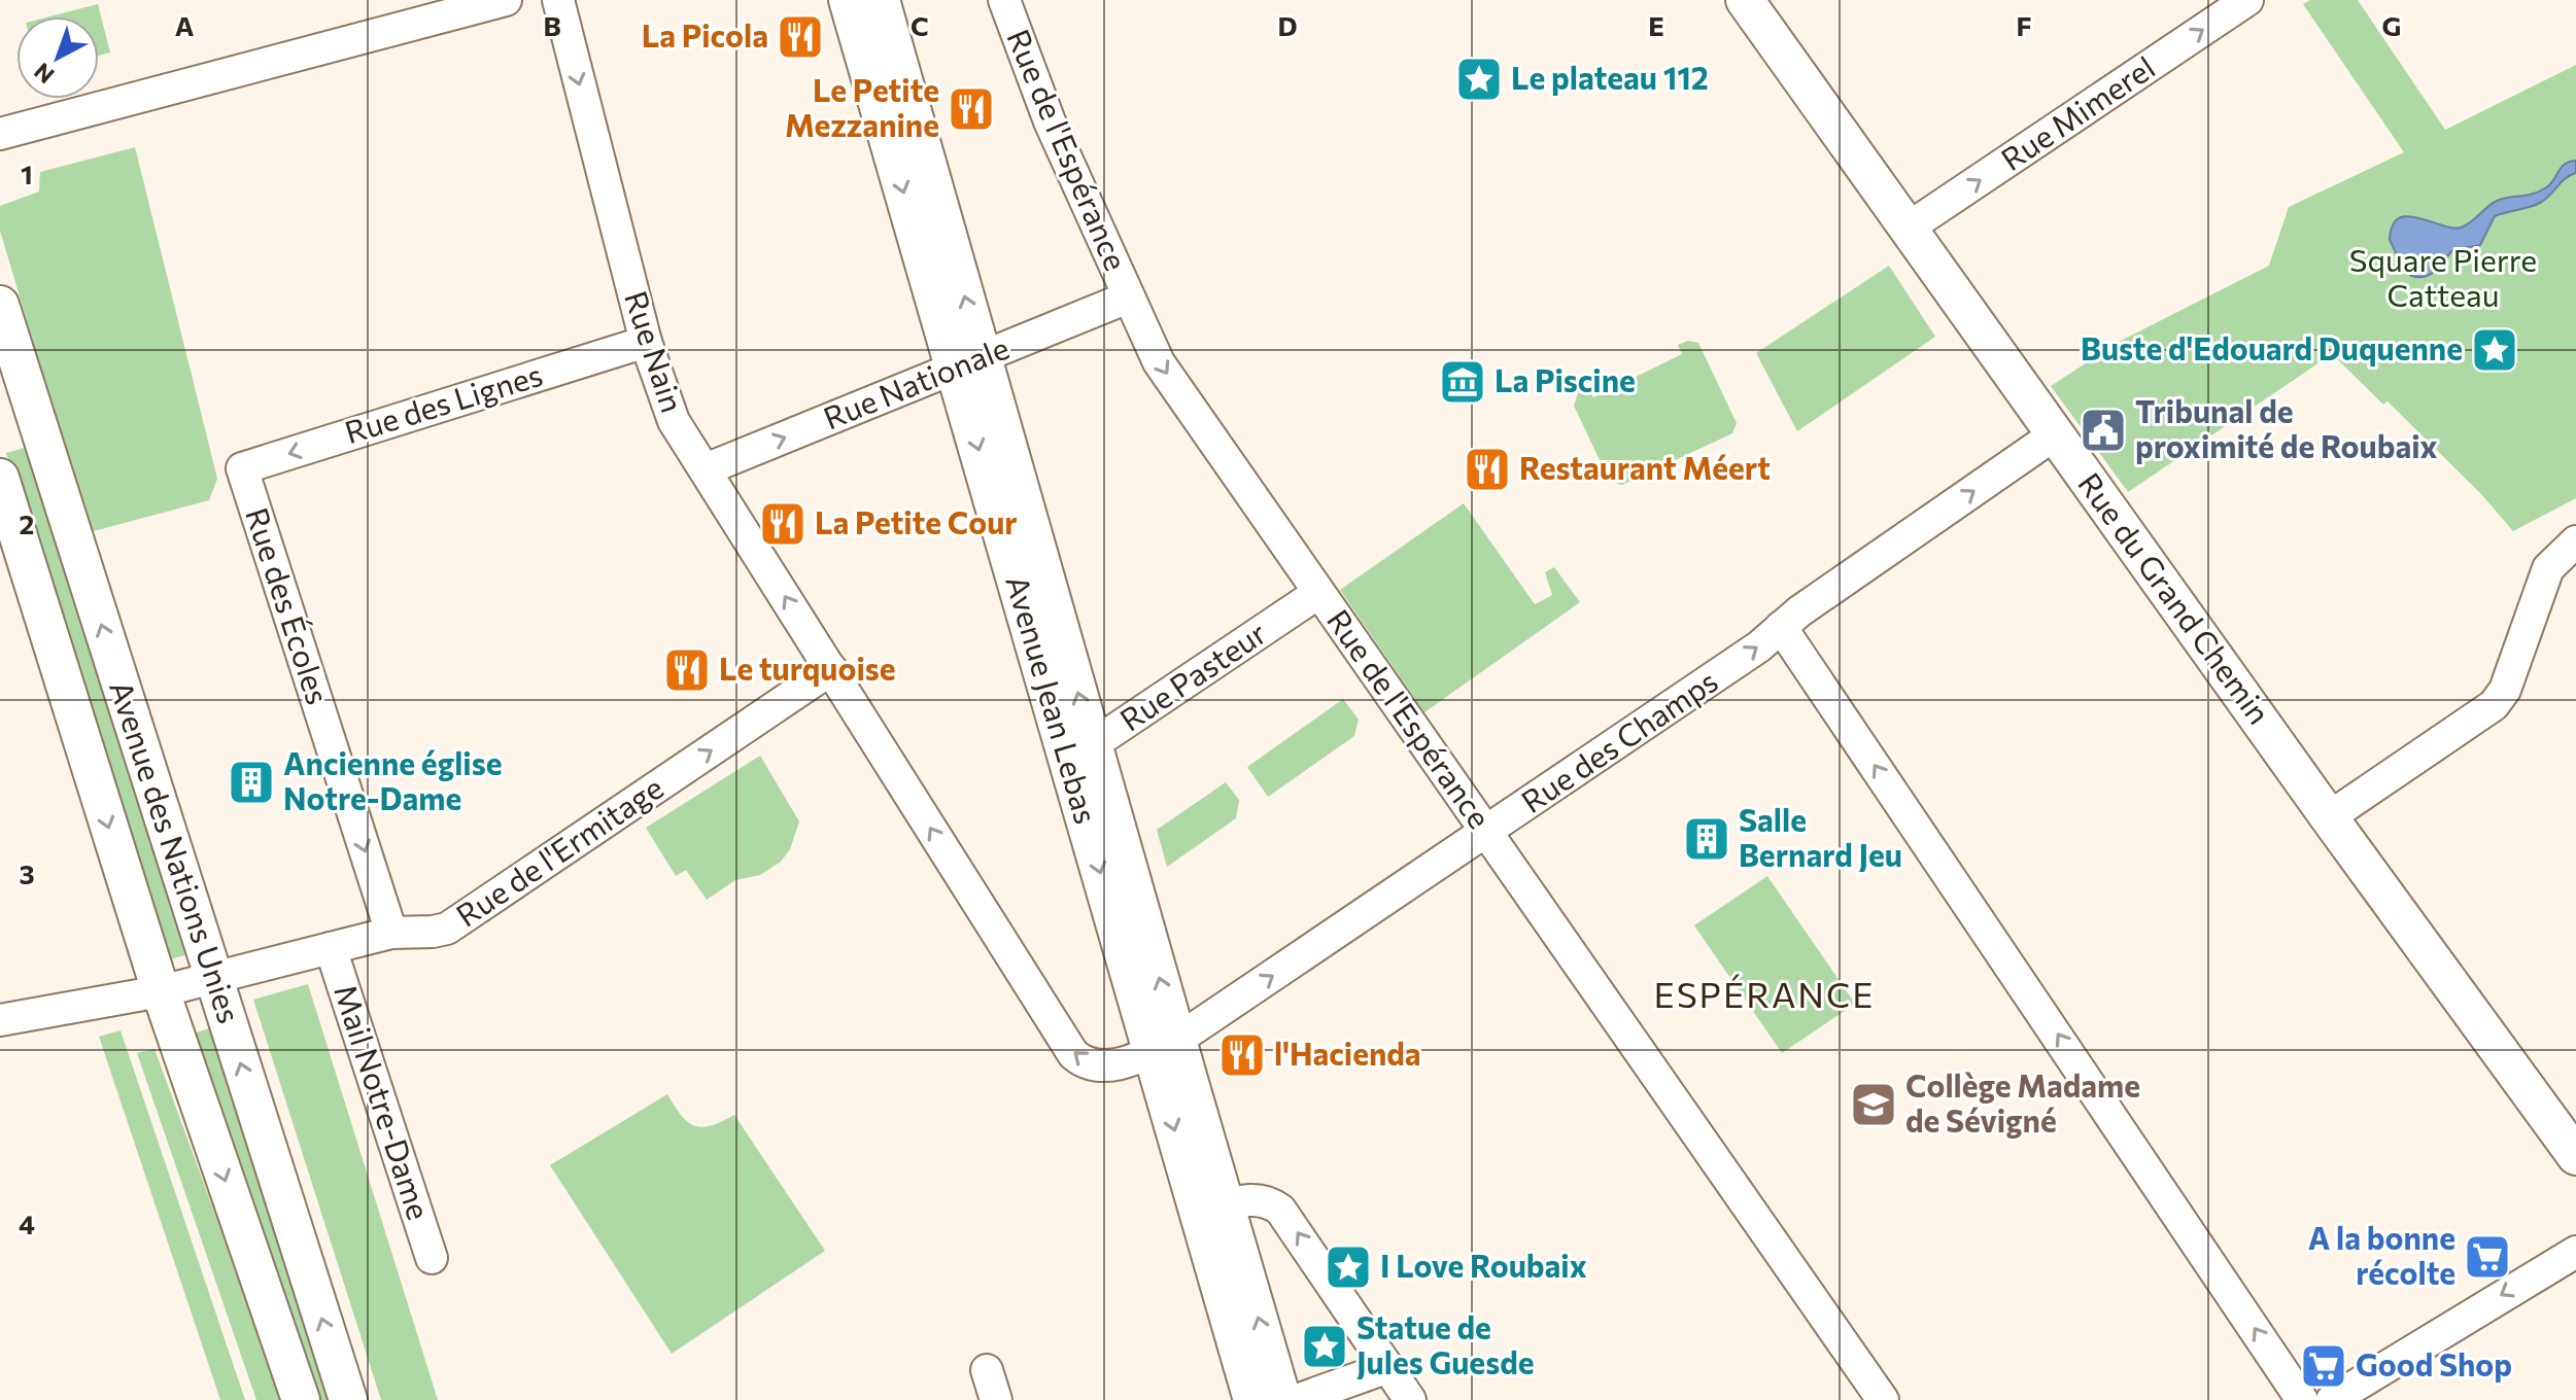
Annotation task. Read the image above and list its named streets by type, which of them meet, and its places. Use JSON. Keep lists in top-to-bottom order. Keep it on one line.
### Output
{"streets":{"main road":["Rue du Grand Chemin","Avenue Jean Lebas","Avenue des Nations Unies"],"street":["Rue Mimerel","Rue de l'Espérance","Rue Nain","Rue Nationale","Rue des Lignes","Rue des Écoles","Rue Pasteur","Rue des Champs","Rue de l'Ermitage","Mail Notre-Dame"]},"crossings":[["Rue Mimerel","Rue du Grand Chemin"],["Rue de l'Espérance","Rue Nationale"],["Rue de l'Espérance","Rue Pasteur"],["Rue de l'Espérance","Rue des Champs"],["Rue Nain","Rue Nationale"],["Rue Nain","Rue des Lignes"],["Rue Nain","Avenue Jean Lebas"],["Rue Nain","Rue des Champs"],["Rue Nain","Rue de l'Ermitage"],["Rue Nationale","Avenue Jean Lebas"],["Rue des Lignes","Rue des Écoles"],["Rue du Grand Chemin","Rue des Champs"],["Rue des Écoles","Rue de l'Ermitage"],["Rue Pasteur","Avenue Jean Lebas"],["Avenue Jean Lebas","Rue des Champs"],["Avenue des Nations Unies","Rue de l'Ermitage"],["Rue de l'Ermitage","Mail Notre-Dame"]],"one_way":["Rue Mimerel","Rue Nationale","Rue des Lignes","Rue des Écoles","Rue des Champs","Rue de l'Ermitage"],"districts":["ESPÉRANCE"],"parks":["Square Pierre Catteau"],"places":{"restaurant":["La Picola","Le Petite Mezzanine","Restaurant Méert","La Petite Cour","Le turquoise","l'Hacienda"],"place":["Le plateau 112","Buste d'Edouard Duquenne","I Love Roubaix","Statue de Jules Guesde"],"museum":["La Piscine"],"public building":["Tribunal de proximité de Roubaix"],"building":["Ancienne église Notre-Dame","Salle Bernard Jeu"],"school or university":["Collège Madame de Sévigné"],"supermarket":["A la bonne récolte","Good Shop"]},"north":"bottom left","grid":{"columns":["A","B","C","D","E","F","G"],"rows":["1","2","3","4"]}}
